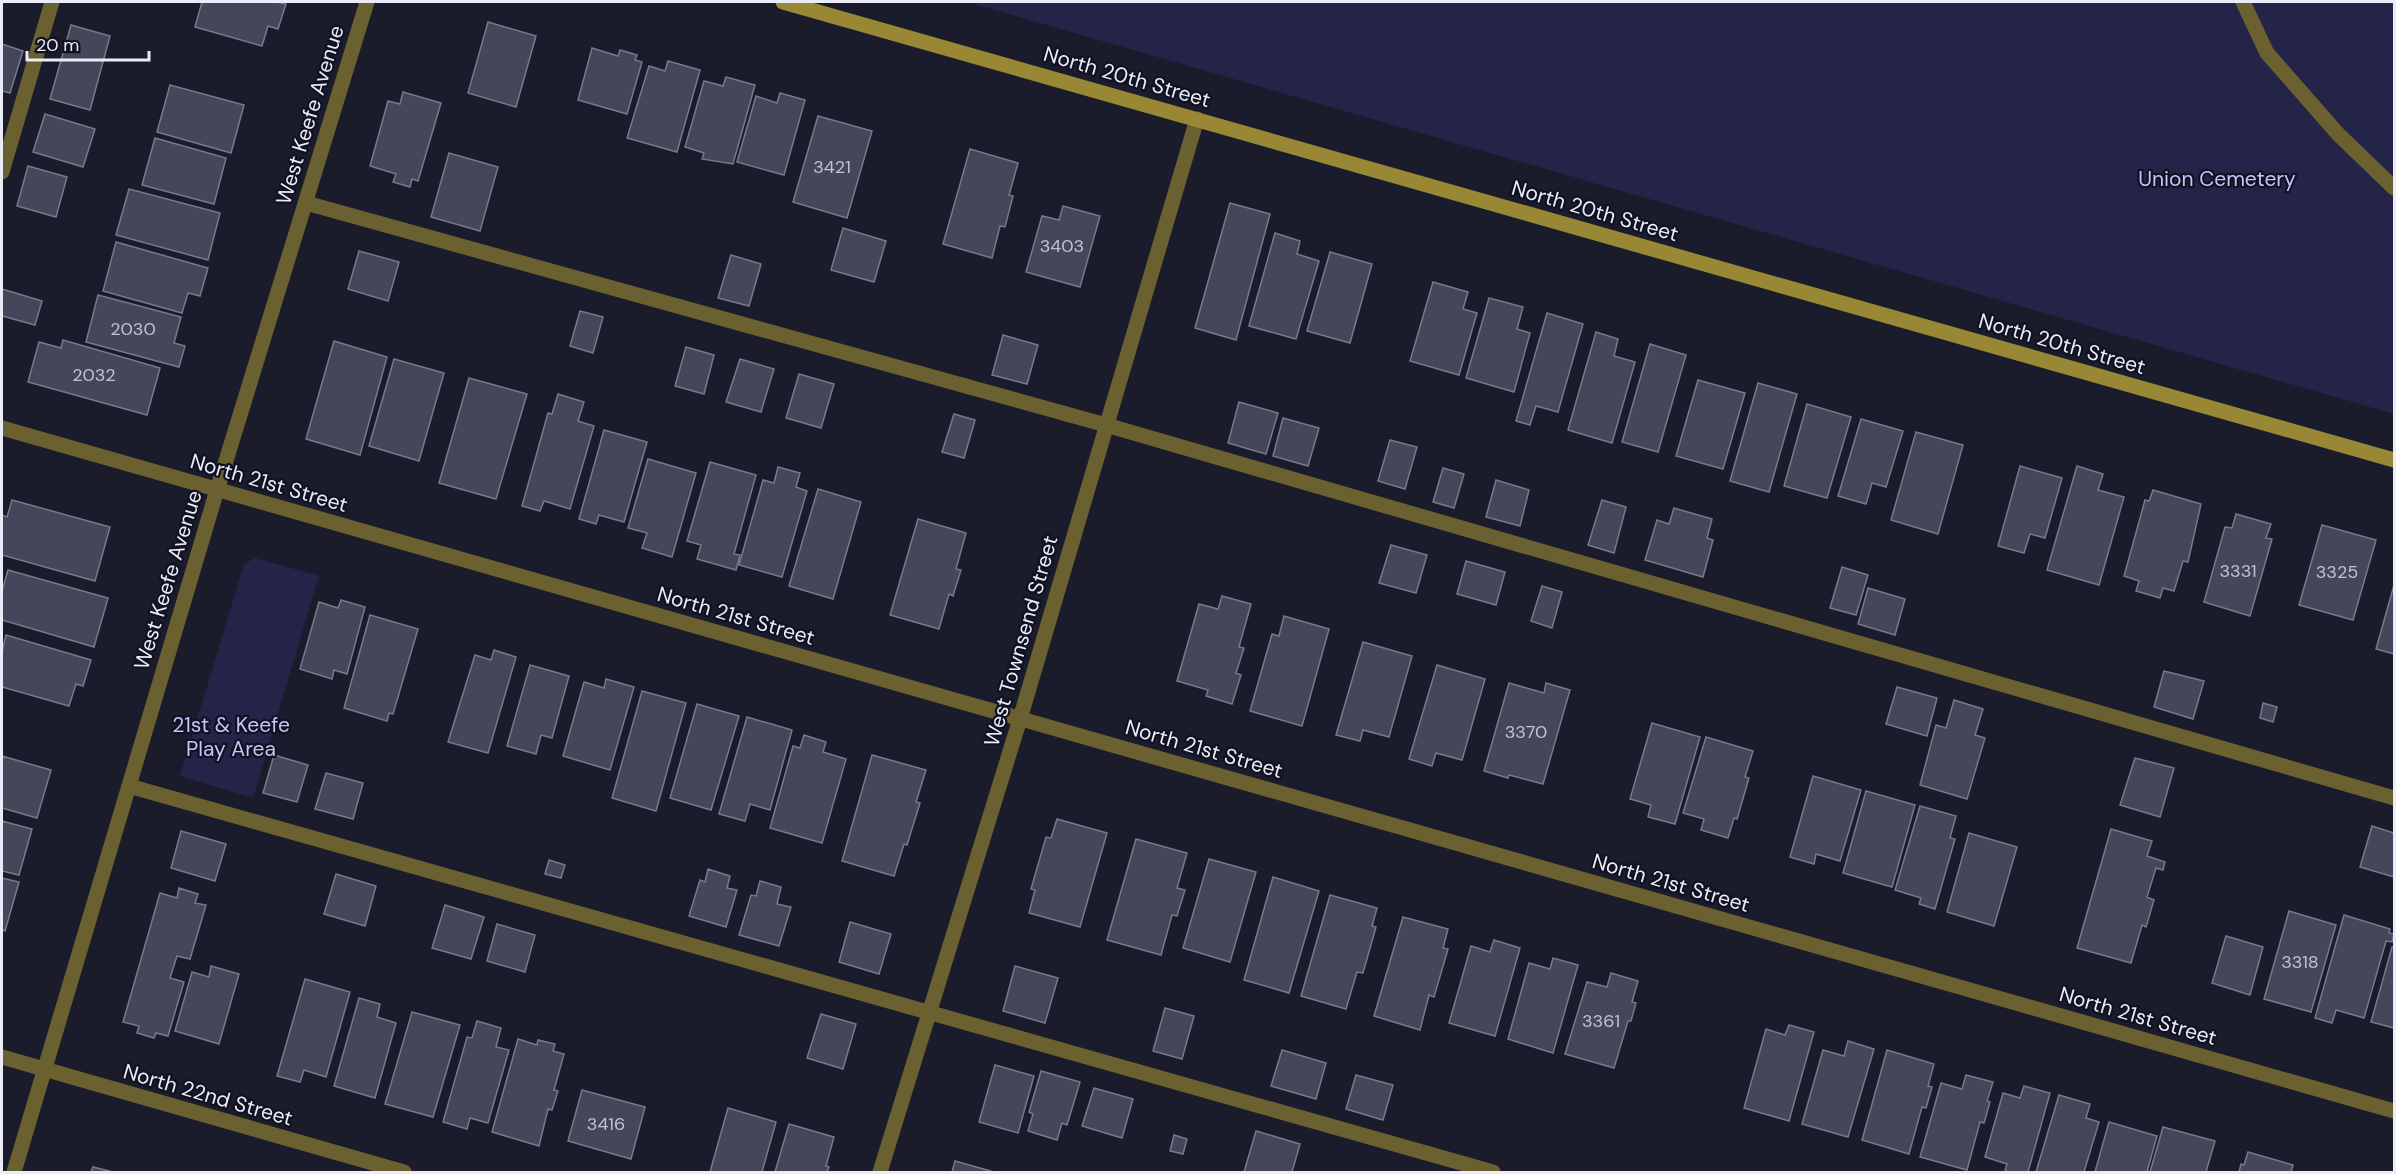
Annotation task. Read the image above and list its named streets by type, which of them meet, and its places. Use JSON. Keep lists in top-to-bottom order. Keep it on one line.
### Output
{"streets":{"main road":["North 20th Street"],"street":["West Keefe Avenue","North 21st Street","West Townsend Street","North 22nd Street"]},"crossings":[["North 20th Street","West Townsend Street"],["West Keefe Avenue","North 21st Street"],["West Keefe Avenue","North 22nd Street"],["North 21st Street","West Townsend Street"]],"parks":["Union Cemetery","21st & Keefe Play Area"],"house_numbers":["3421","3403","2030","2032","3331","3325","3370","3318","3361","3416"],"scale_bar":"20 m"}
